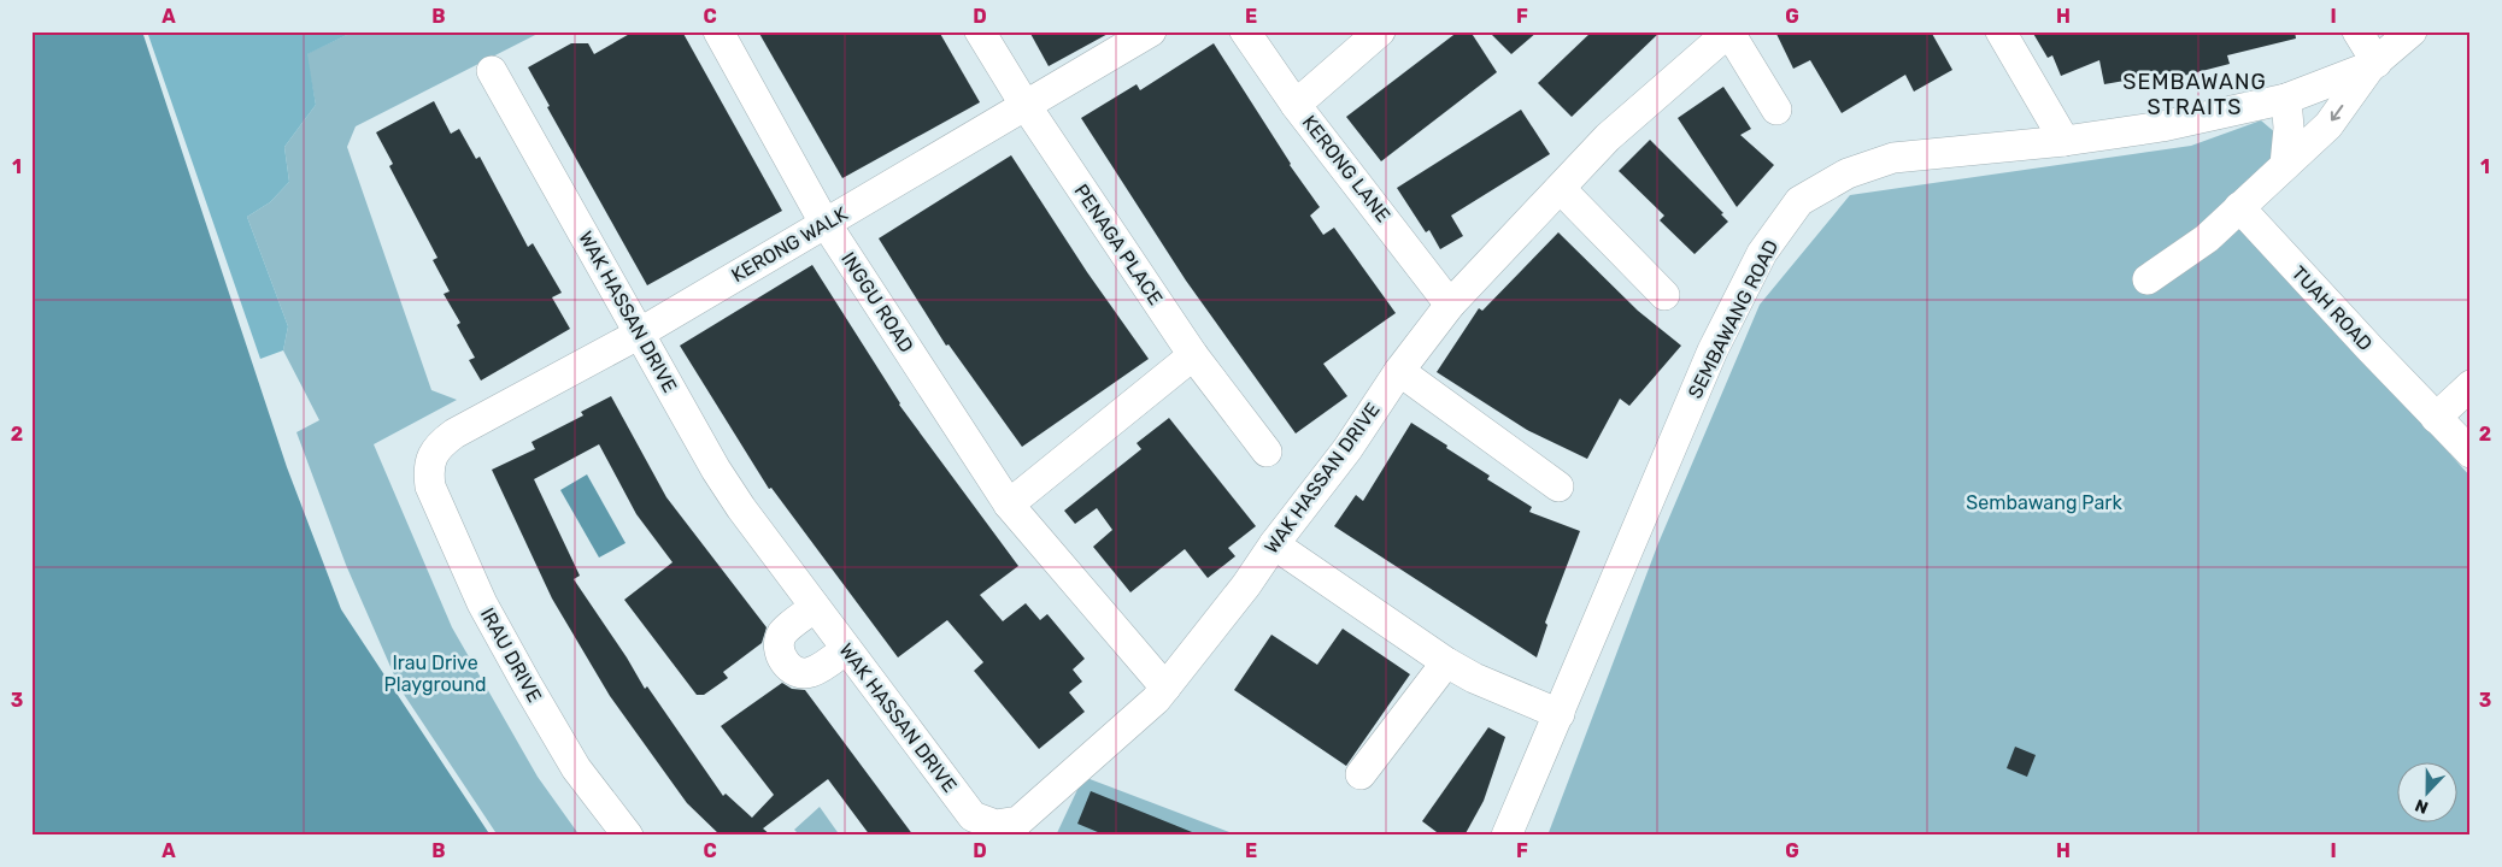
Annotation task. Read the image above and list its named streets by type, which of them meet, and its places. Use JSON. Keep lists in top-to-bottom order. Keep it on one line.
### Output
{"streets":{"street":["KERONG LANE","KERONG WALK","PENAGA PLACE","INGGU ROAD","TUAH ROAD","WAK HASSAN DRIVE","SEMBAWANG ROAD","IRAU DRIVE"]},"crossings":[["KERONG LANE","WAK HASSAN DRIVE"],["KERONG WALK","PENAGA PLACE"],["KERONG WALK","INGGU ROAD"],["KERONG WALK","WAK HASSAN DRIVE"],["KERONG WALK","IRAU DRIVE"],["INGGU ROAD","WAK HASSAN DRIVE"]],"districts":["SEMBAWANG STRAITS"],"parks":["Sembawang Park","Irau Drive Playground"],"north":"bottom","grid":{"columns":["A","B","C","D","E","F","G","H","I"],"rows":["1","2","3"]}}
